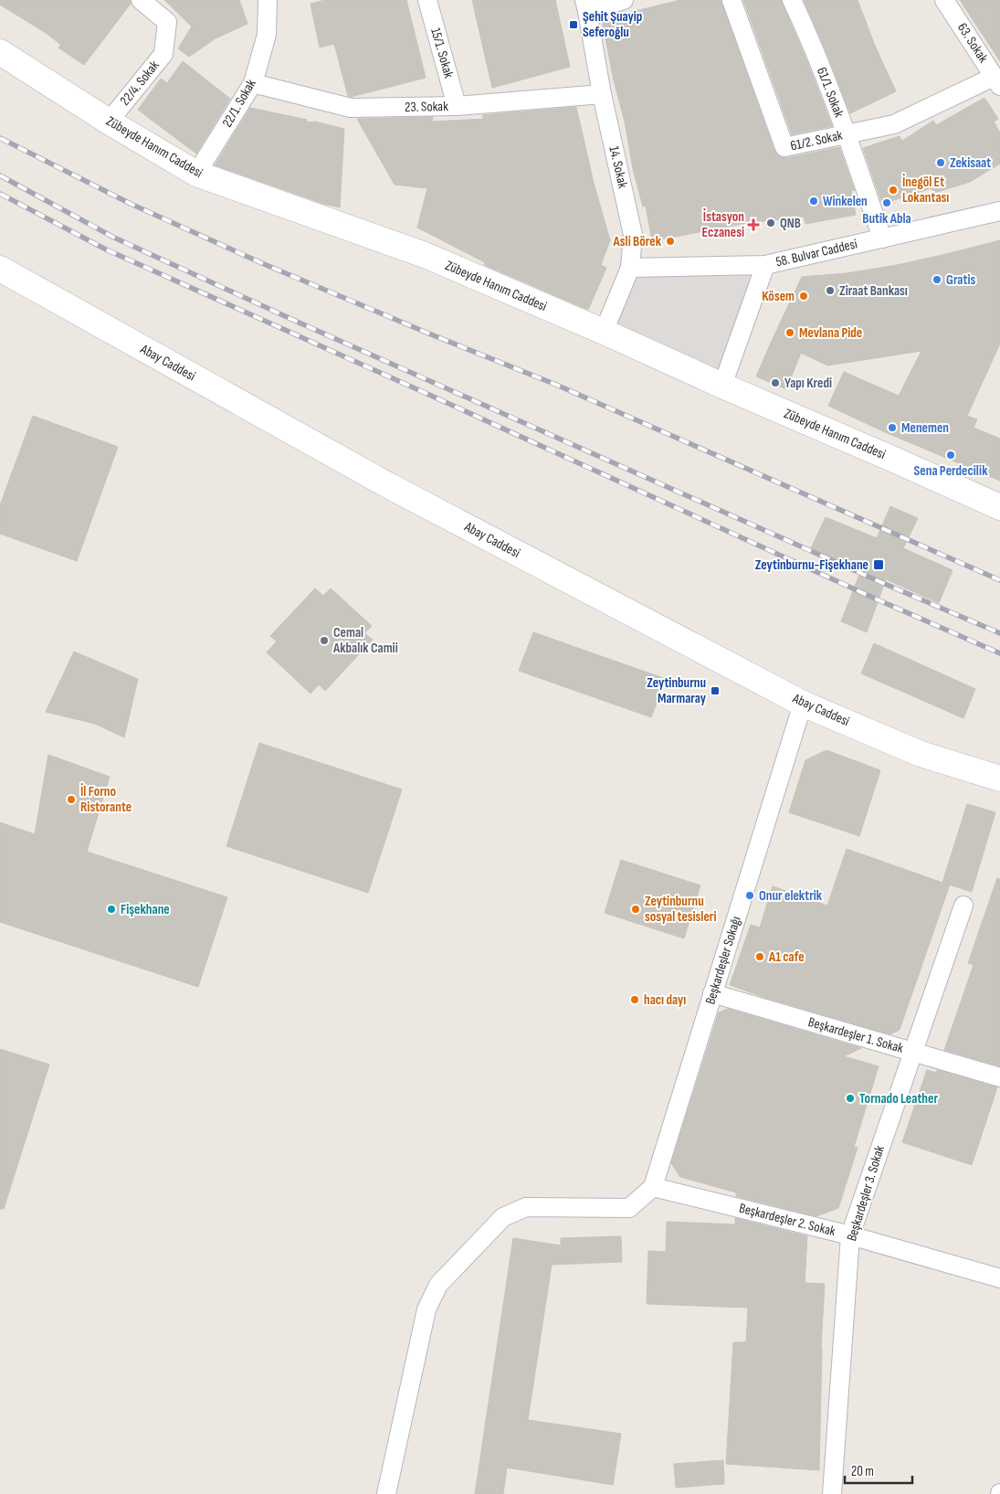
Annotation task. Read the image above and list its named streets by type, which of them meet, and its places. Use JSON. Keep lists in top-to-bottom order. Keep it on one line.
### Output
{"streets":{"main road":["Zübeyde Hanım Caddesi","Abay Caddesi"],"street":["63. Sokak","15/1. Sokak","22/4. Sokak","61/1. Sokak","22/1. Sokak","23. Sokak","61/2. Sokak","14. Sokak","58. Bulvar Caddesi","Beşkardeşler Sokağı","Beşkardeşler 1. Sokak","Beşkardeşler 3. Sokak","Beşkardeşler 2. Sokak"]},"crossings":[["63. Sokak","61/2. Sokak"],["15/1. Sokak","23. Sokak"],["22/4. Sokak","Zübeyde Hanım Caddesi"],["61/1. Sokak","61/2. Sokak"],["61/1. Sokak","58. Bulvar Caddesi"],["22/1. Sokak","23. Sokak"],["22/1. Sokak","Zübeyde Hanım Caddesi"],["23. Sokak","14. Sokak"],["Zübeyde Hanım Caddesi","14. Sokak"],["14. Sokak","58. Bulvar Caddesi"],["Abay Caddesi","Beşkardeşler Sokağı"],["Beşkardeşler Sokağı","Beşkardeşler 1. Sokak"],["Beşkardeşler Sokağı","Beşkardeşler 2. Sokak"],["Beşkardeşler 1. Sokak","Beşkardeşler 3. Sokak"],["Beşkardeşler 3. Sokak","Beşkardeşler 2. Sokak"]],"places":{"transit":["Şehit Şuayip Seferoğlu","Zeytinburnu-Fişekhane","Zeytinburnu Marmaray"],"other":["Zekisaat","İnegöl Et Lokantası","Winkelen","Butik Abla","QNB","Asli Börek","Gratis","Ziraat Bankası","Kösem","Mevlana Pide","Yapı Kredi","Menemen","Sena Perdecilik","Cemal Akbalık Camii","İl Forno Ristorante","Onur elektrik","Fişekhane","Zeytinburnu sosyal tesisleri","A1 cafe","hacı dayı","Tornado Leather"],"health":["İstasyon Eczanesi"]},"scale_bar":"20 m"}
